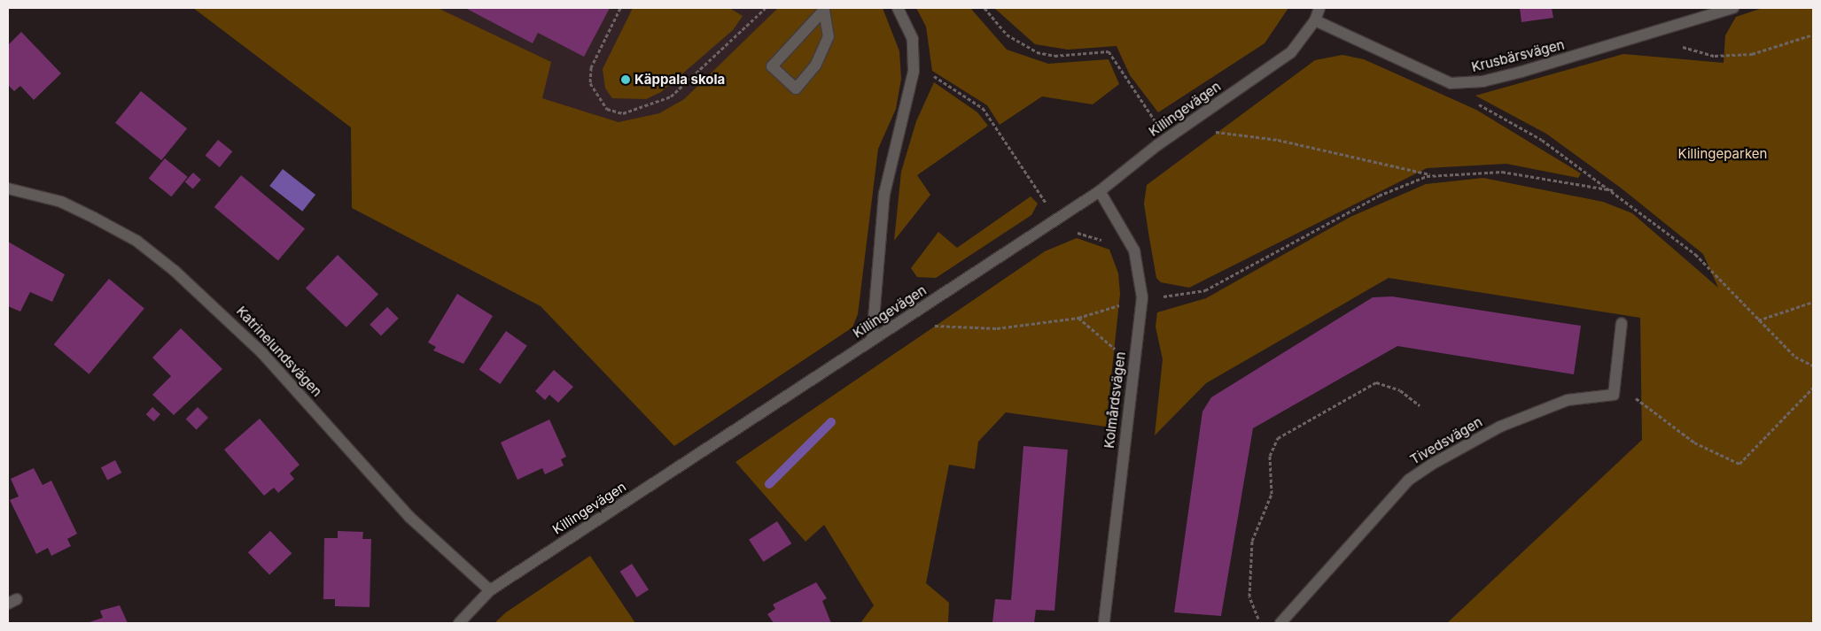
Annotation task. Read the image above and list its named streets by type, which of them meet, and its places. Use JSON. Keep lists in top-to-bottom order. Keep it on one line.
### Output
{"streets":{"street":["Krusbärsvägen","Killingevägen","Katrinelundsvägen","Kolmårdsvägen","Tivedsvägen"]},"crossings":[["Killingevägen","Katrinelundsvägen"],["Killingevägen","Kolmårdsvägen"]],"parks":["Killingeparken"],"places":["Käppala skola"]}
